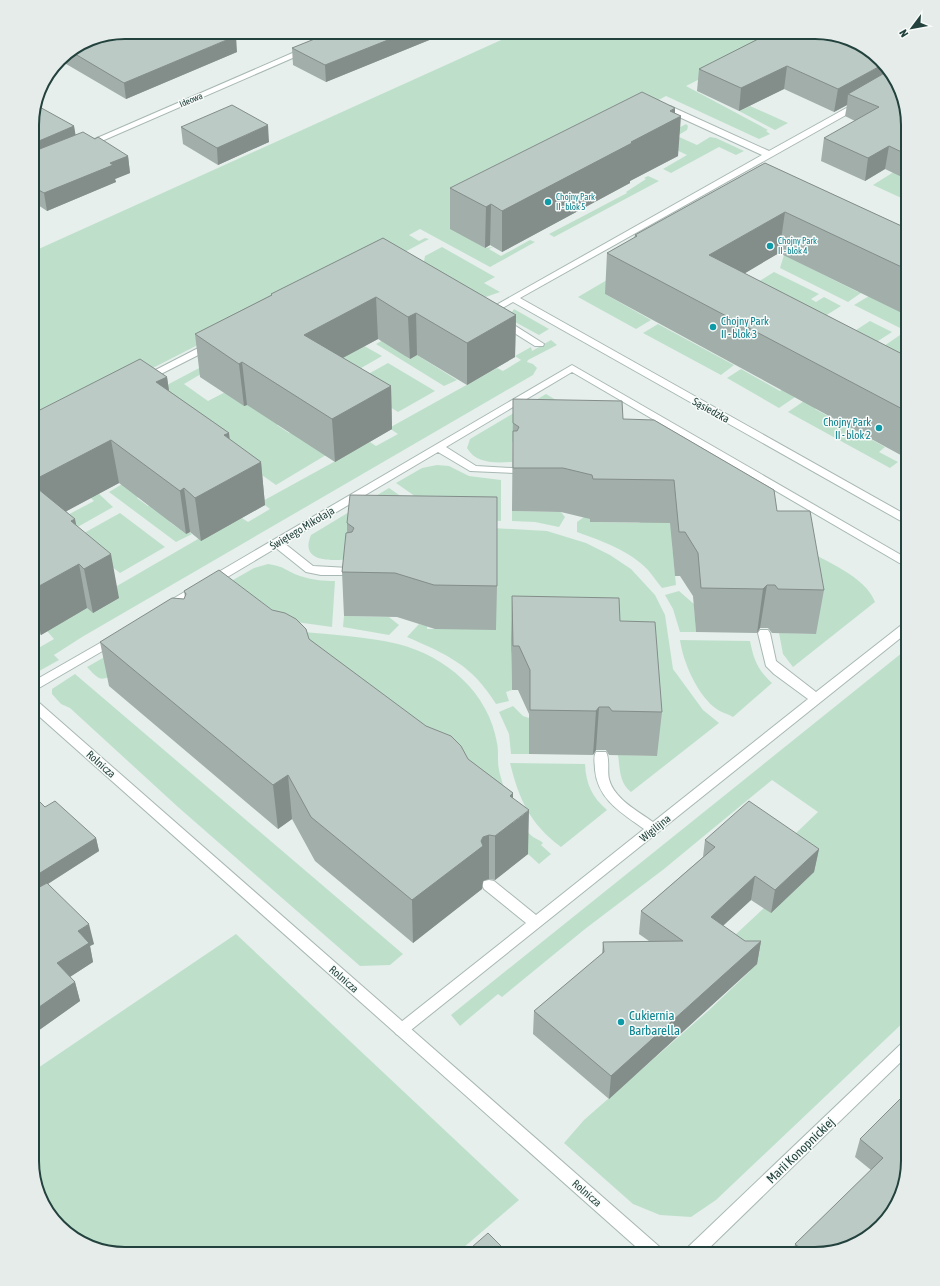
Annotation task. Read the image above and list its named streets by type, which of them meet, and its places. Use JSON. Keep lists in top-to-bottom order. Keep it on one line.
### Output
{"streets":{"street":["Ideowa","Sąsiedzka","Świętego Mikołaja","Rolnicza","Wigilijna","Marii Konopnickiej"]},"crossings":[["Rolnicza","Wigilijna"]],"places":["Chojny Park II - blok 5","Chojny Park II - blok 4","Chojny Park II - blok 3","Chojny Park II - blok 2","Cukiernia Barbarella"],"north":"bottom left"}
